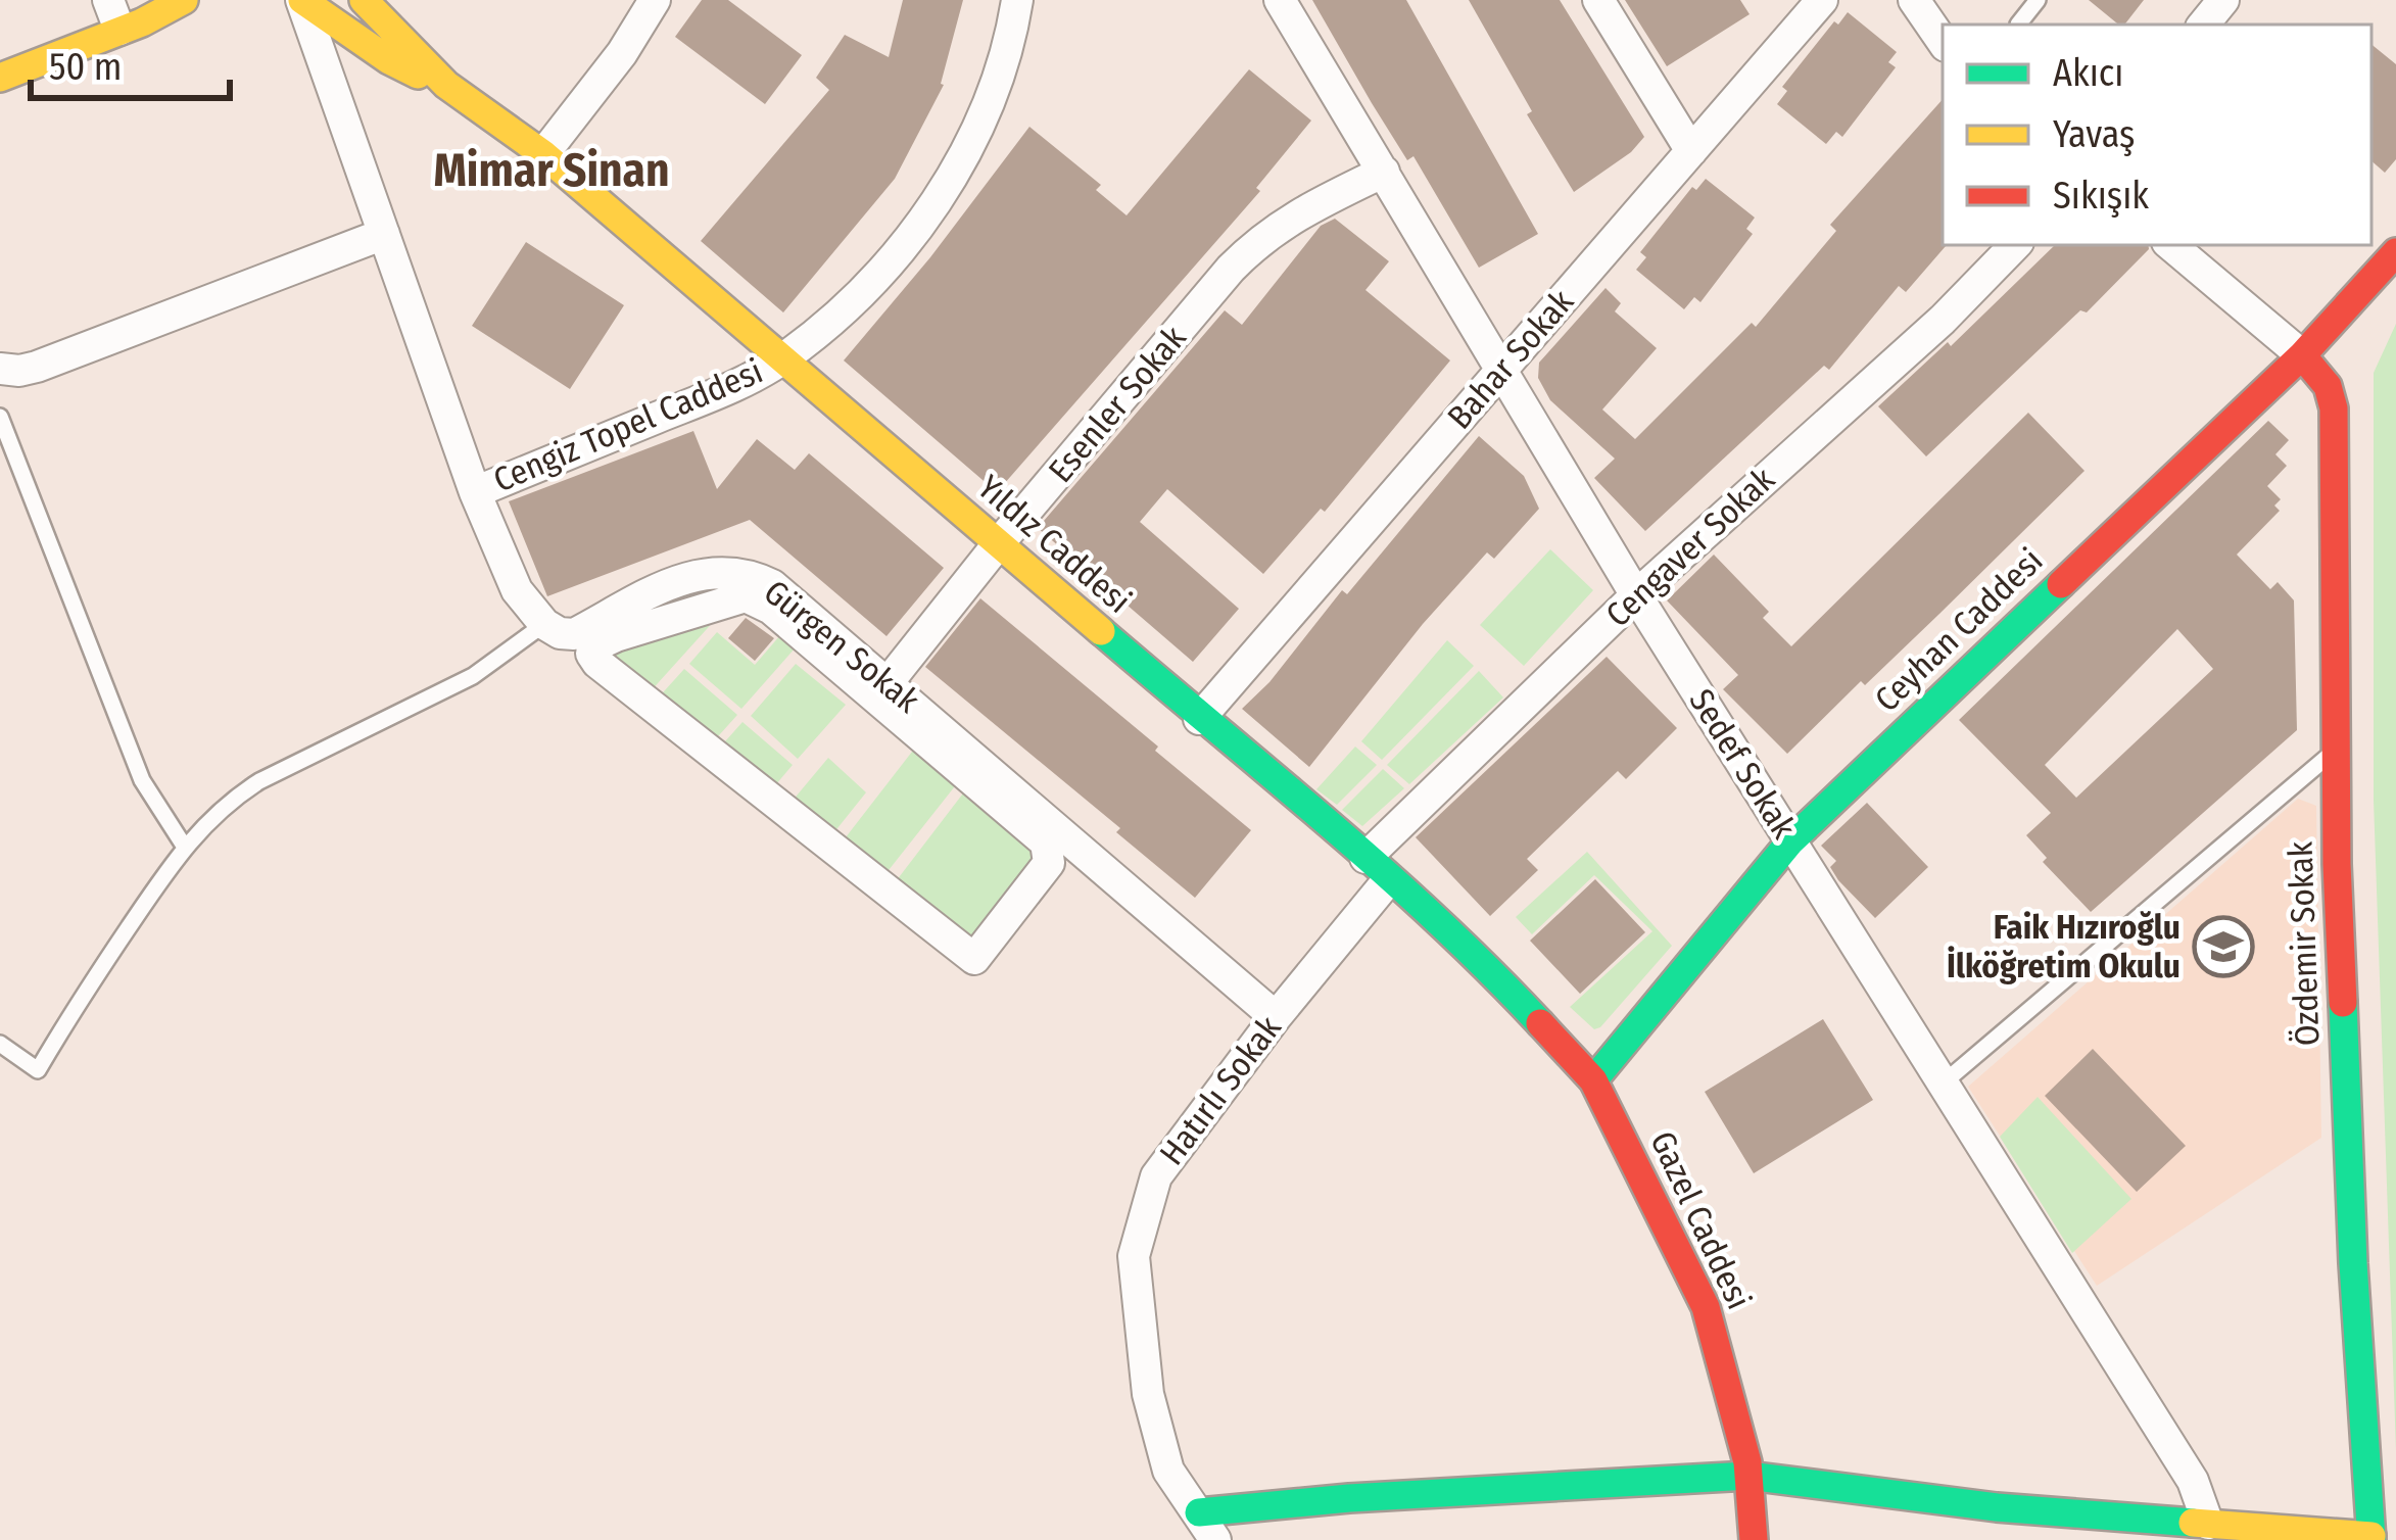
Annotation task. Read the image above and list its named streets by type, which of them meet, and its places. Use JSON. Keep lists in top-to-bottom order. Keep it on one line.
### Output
{"streets":{"street":["Bahar Sokak","Esenler Sokak","Cengiz Topel Caddesi","Yıldız Caddesi","Cengaver Sokak","Ceyhan Caddesi","Gürgen Sokak","Sedef Sokak","Özdemir Sokak","Hatırlı Sokak","Gazel Caddesi"]},"crossings":[["Bahar Sokak","Yıldız Caddesi"],["Bahar Sokak","Sedef Sokak"],["Esenler Sokak","Yıldız Caddesi"],["Esenler Sokak","Gürgen Sokak"],["Esenler Sokak","Sedef Sokak"],["Cengiz Topel Caddesi","Yıldız Caddesi"],["Yıldız Caddesi","Cengaver Sokak"],["Yıldız Caddesi","Ceyhan Caddesi"],["Yıldız Caddesi","Hatırlı Sokak"],["Yıldız Caddesi","Gazel Caddesi"],["Cengaver Sokak","Sedef Sokak"],["Ceyhan Caddesi","Sedef Sokak"],["Ceyhan Caddesi","Özdemir Sokak"],["Ceyhan Caddesi","Gazel Caddesi"],["Gürgen Sokak","Hatırlı Sokak"]],"districts":["Mimar Sinan"],"places":{"school or university":["Faik Hızıroğlu İlköğretim Okulu"]},"legend":["Akıcı","Yavaş","Sıkışık"],"scale_bar":"50 m"}
